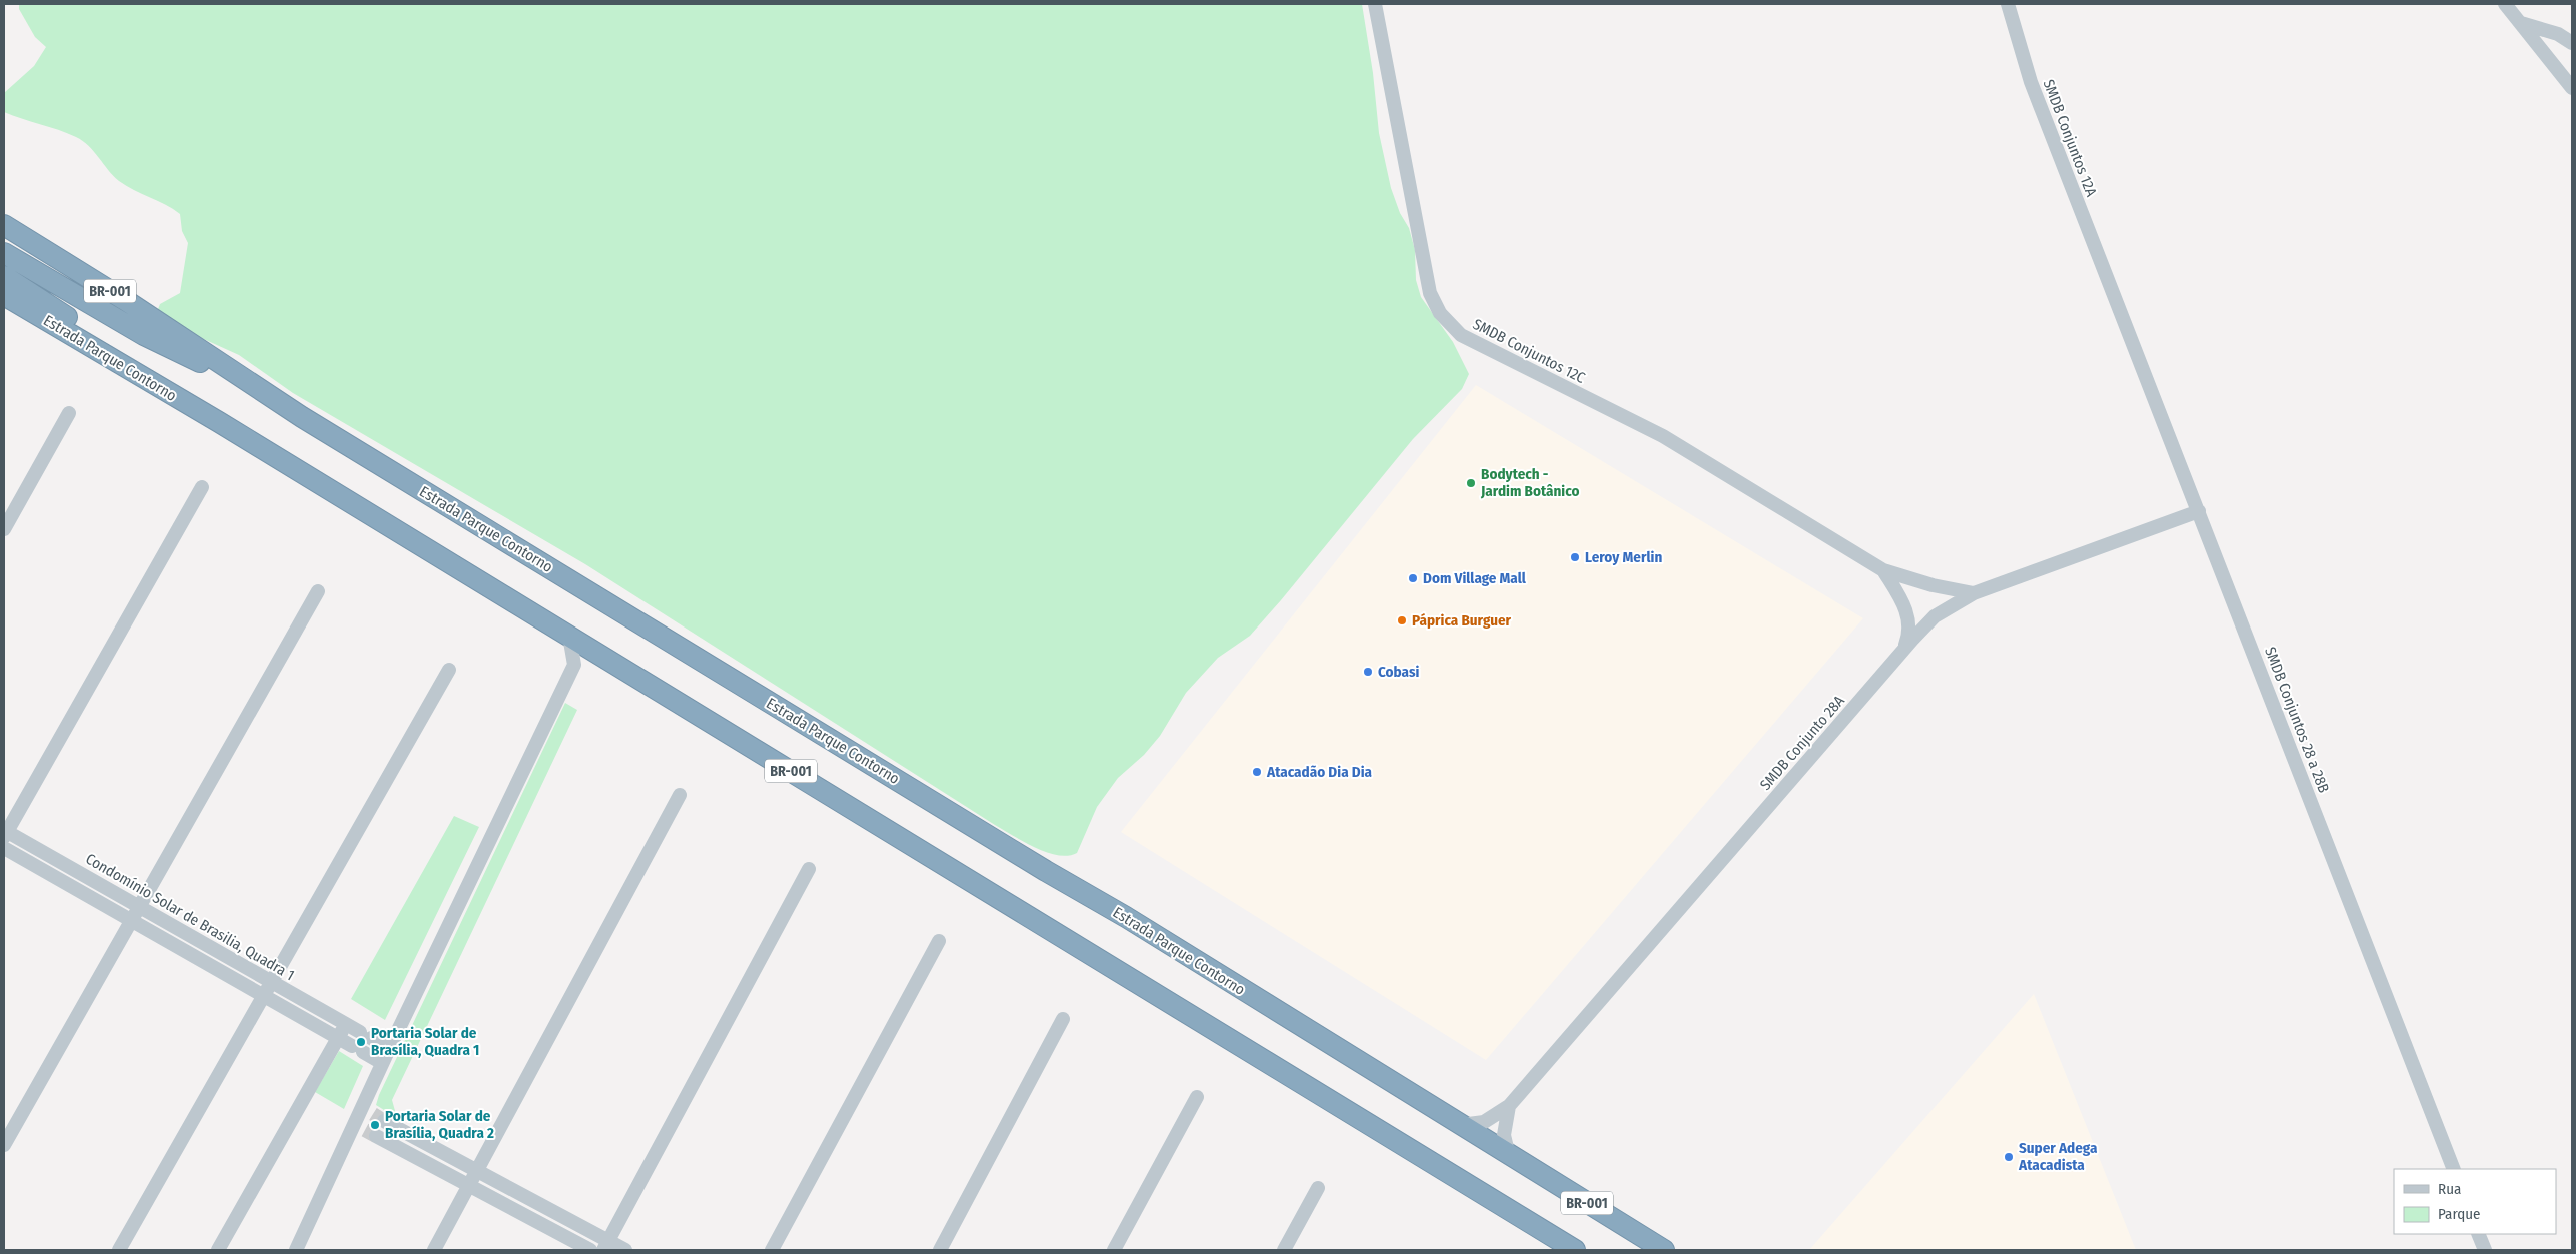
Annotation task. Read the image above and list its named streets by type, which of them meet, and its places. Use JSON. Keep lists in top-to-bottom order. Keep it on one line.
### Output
{"streets":{"highway":["BR-001","Estrada Parque Contorno"],"street":["SMDB Conjuntos 12A","SMDB Conjuntos 12C","SMDB Conjuntos 28 a 28B","SMDB Conjunto 28A","Condomínio Solar de Brasilia, Quadra 1"]},"crossings":[["SMDB Conjuntos 12A","SMDB Conjuntos 28 a 28B"],["BR-001","Estrada Parque Contorno"],["SMDB Conjuntos 12C","SMDB Conjunto 28A"],["SMDB Conjuntos 28 a 28B","SMDB Conjunto 28A"]],"places":["Bodytech - Jardim Botânico","Leroy Merlin","Dom Village Mall","Páprica Burguer","Cobasi","Atacadão Dia Dia","Portaria Solar de Brasília, Quadra 1","Portaria Solar de Brasília, Quadra 2","Super Adega Atacadista"],"legend":["Rua","Parque"]}
